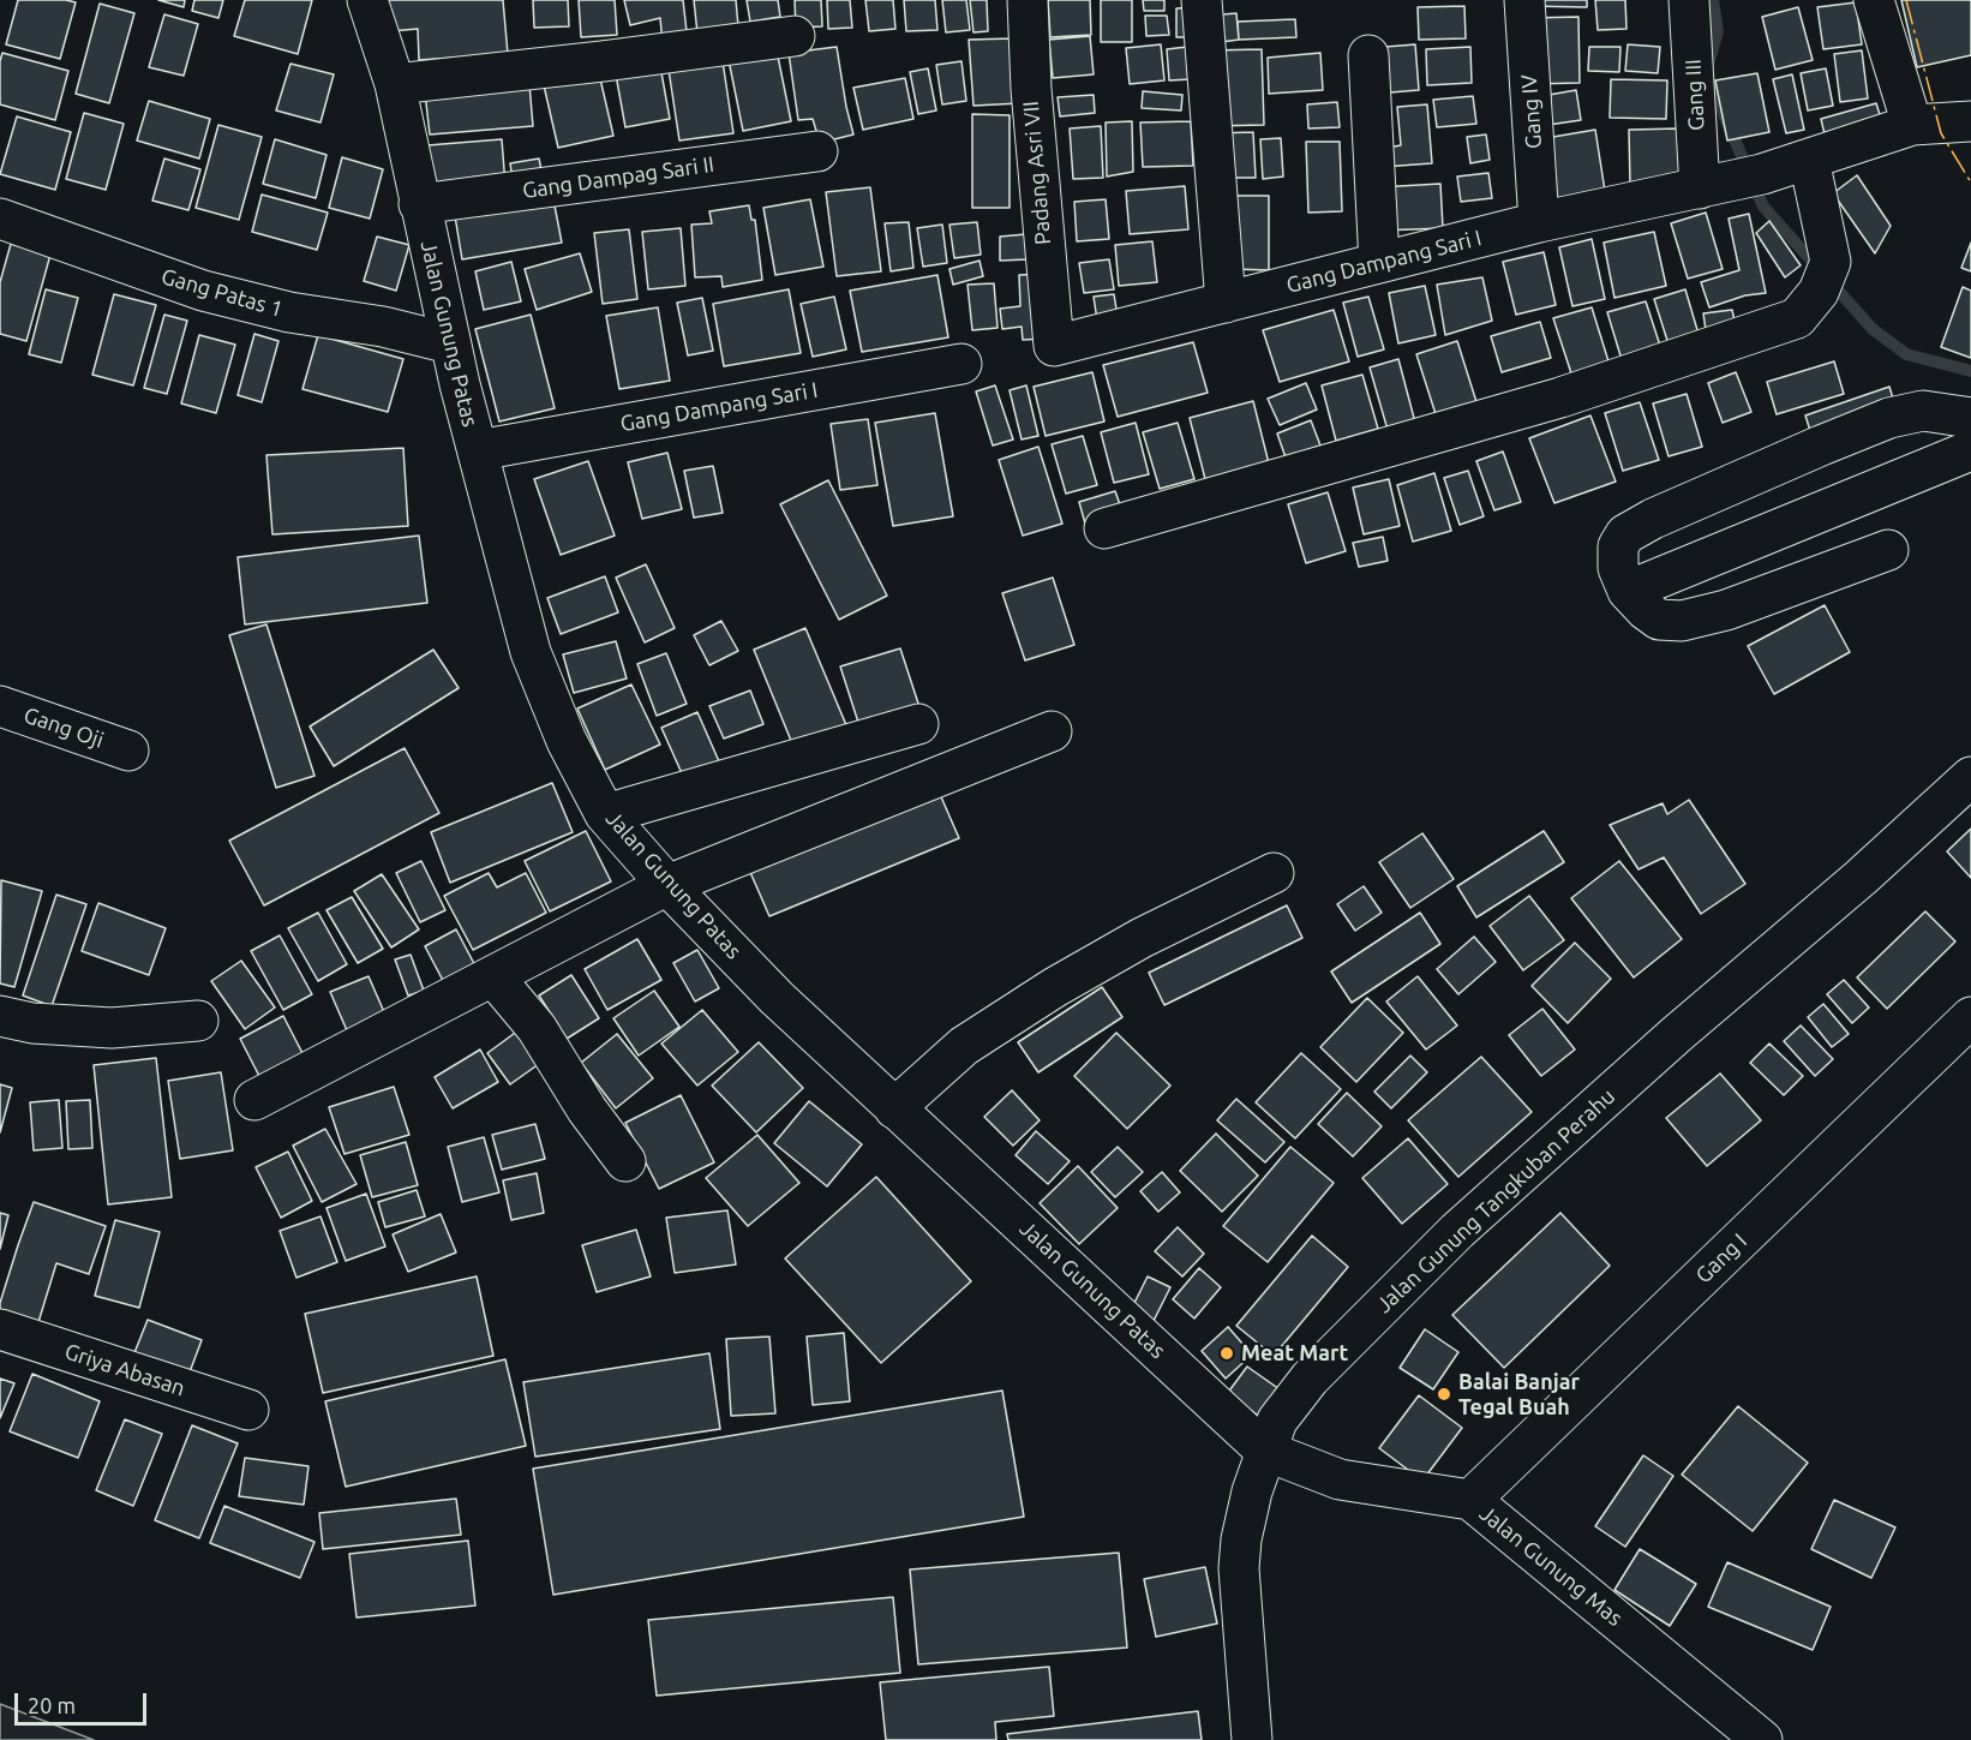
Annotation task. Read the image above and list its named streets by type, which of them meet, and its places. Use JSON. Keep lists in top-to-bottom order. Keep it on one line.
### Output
{"streets":{"street":["Gang III","Gang IV","Padang Asri VII","Gang Dampag Sari II","Gang Dampang Sari I","Gang Patas 1","Jalan Gunung Patas","Gang Oji","Jalan Gunung Tangkuban Perahu","Gang I","Griya Abasan","Jalan Gunung Mas"]},"crossings":[["Gang III","Gang Dampang Sari I"],["Gang IV","Gang Dampang Sari I"],["Padang Asri VII","Gang Dampang Sari I"],["Gang Dampag Sari II","Jalan Gunung Patas"],["Gang Dampang Sari I","Jalan Gunung Patas"],["Gang Patas 1","Jalan Gunung Patas"],["Jalan Gunung Patas","Jalan Gunung Tangkuban Perahu"],["Jalan Gunung Patas","Jalan Gunung Mas"],["Jalan Gunung Tangkuban Perahu","Jalan Gunung Mas"],["Gang I","Jalan Gunung Mas"]],"places":["Meat Mart","Balai Banjar Tegal Buah"],"scale_bar":"20 m"}
